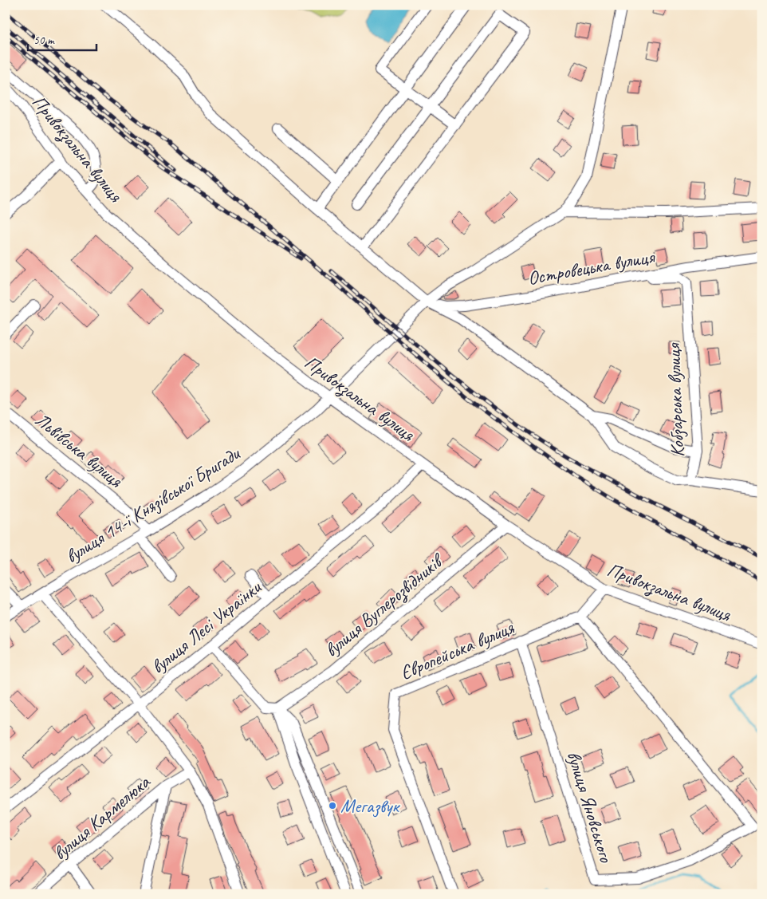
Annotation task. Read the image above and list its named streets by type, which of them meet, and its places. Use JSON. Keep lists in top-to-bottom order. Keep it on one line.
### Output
{"streets":{"street":["Привокзальна вулиця","Островецька вулиця","Кобзарська вулиця","Львівська вулиця","вулиця 14-ї Князівської Бригади","вулиця Вуглерозвідників","вулиця Лесі Українки","Європейська вулиця","вулиця Яновського","вулиця Кармелюка"]},"crossings":[["Привокзальна вулиця","Островецька вулиця"],["Привокзальна вулиця","вулиця 14-ї Князівської Бригади"],["Привокзальна вулиця","вулиця Вуглерозвідників"],["Привокзальна вулиця","вулиця Лесі Українки"],["Привокзальна вулиця","Європейська вулиця"],["Островецька вулиця","Кобзарська вулиця"],["Островецька вулиця","вулиця 14-ї Князівської Бригади"],["Львівська вулиця","вулиця 14-ї Князівської Бригади"],["Європейська вулиця","вулиця Яновського"]],"places":["Мегазвук"],"scale_bar":"50 m"}
